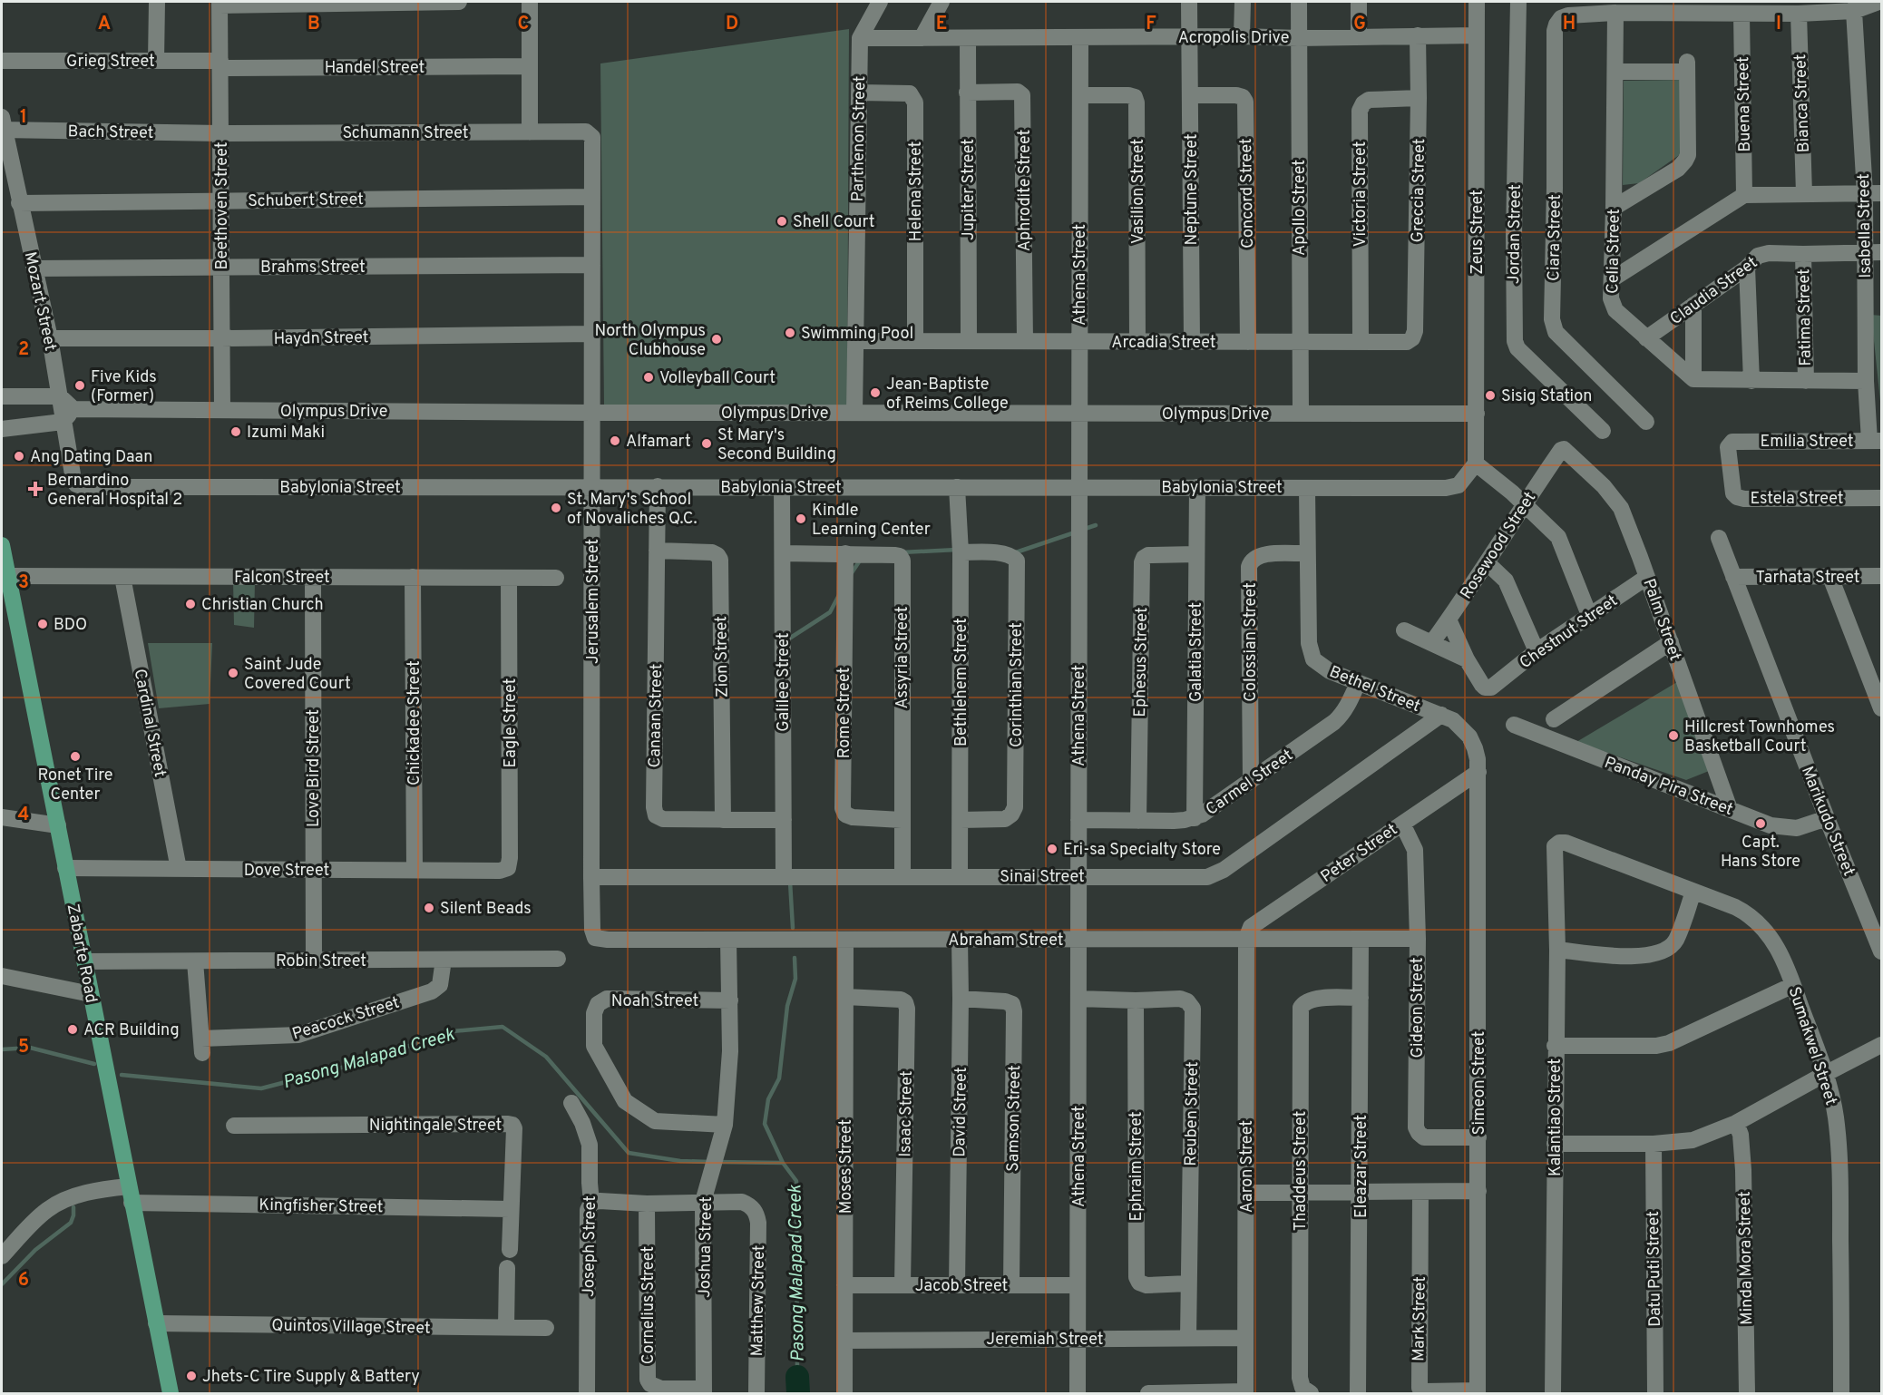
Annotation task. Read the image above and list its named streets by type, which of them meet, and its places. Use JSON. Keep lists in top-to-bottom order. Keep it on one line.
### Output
{"streets":{"main road":["Zabarte Road"],"street":["Acropolis Drive","Grieg Street","Handel Street","Bianca Street","Buena Street","Bach Street","Schumann Street","Parthenon Street","Jupiter Street","Neptune Street","Aphrodite Street","Greccia Street","Helena Street","Vasilion Street","Concord Street","Victoria Street","Schubert Street","Beethoven Street","Apollo Street","Isabella Street","Zeus Street","Jordan Street","Ciara Street","Celia Street","Brahms Street","Athena Street","Claudia Street","Mozart Street","Fatima Street","Haydn Street","Arcadia Street","Olympus Drive","Emilia Street","Babylonia Street","Estela Street","Rosewood Street","Falcon Street","Tarhata Street","Jerusalem Street","Palm Street","Chestnut Street","Colossian Street","Galatia Street","Zion Street","Assyria Street","Ephesus Street","Galilee Street","Bethlehem Street","Corinthian Street","Bethel Street","Rome Street","Canaan Street","Cardinal Street","Chickadee Street","Eagle Street","Love Bird Street","Carmel Street","Panday Pira Street","Marikudo Street","Peter Street","Dove Street","Sinai Street","Abraham Street","Robin Street","Noah Street","Gideon Street","Peacock Street","Sumakwel Street","Simeon Street","David Street","Isaac Street","Reuben Street","Kalantiao Street","Samson Street","Nightingale Street","Moses Street","Ephraim Street","Aaron Street","Eleazar Street","Thaddeus Street","Kingfisher Street","Joseph Street","Joshua Street","Minda Mora Street","Datu Puti Street","Jacob Street","Matthew Street","Cornelius Street","Mark Street","Quintos Village Street","Jeremiah Street"]},"crossings":[["Acropolis Drive","Parthenon Street"],["Acropolis Drive","Jupiter Street"],["Acropolis Drive","Neptune Street"],["Acropolis Drive","Greccia Street"],["Acropolis Drive","Apollo Street"],["Acropolis Drive","Zeus Street"],["Acropolis Drive","Athena Street"],["Grieg Street","Handel Street"],["Grieg Street","Beethoven Street"],["Handel Street","Beethoven Street"],["Bach Street","Schumann Street"],["Bach Street","Beethoven Street"],["Bach Street","Mozart Street"],["Schumann Street","Beethoven Street"],["Schumann Street","Jerusalem Street"],["Parthenon Street","Helena Street"],["Parthenon Street","Arcadia Street"],["Parthenon Street","Olympus Drive"],["Jupiter Street","Aphrodite Street"],["Jupiter Street","Arcadia Street"],["Neptune Street","Concord Street"],["Neptune Street","Arcadia Street"],["Aphrodite Street","Arcadia Street"],["Greccia Street","Victoria Street"],["Greccia Street","Arcadia Street"],["Helena Street","Arcadia Street"],["Vasilion Street","Athena Street"],["Vasilion Street","Arcadia Street"],["Concord Street","Arcadia Street"],["Victoria Street","Arcadia Street"],["Schubert Street","Beethoven Street"],["Schubert Street","Mozart Street"],["Schubert Street","Jerusalem Street"],["Beethoven Street","Brahms Street"],["Beethoven Street","Haydn Street"],["Beethoven Street","Olympus Drive"],["Apollo Street","Arcadia Street"],["Apollo Street","Olympus Drive"],["Isabella Street","Claudia Street"],["Isabella Street","Emilia Street"],["Zeus Street","Olympus Drive"],["Zeus Street","Babylonia Street"],["Ciara Street","Celia Street"],["Celia Street","Claudia Street"],["Brahms Street","Mozart Street"],["Brahms Street","Jerusalem Street"],["Athena Street","Arcadia Street"],["Athena Street","Olympus Drive"],["Athena Street","Babylonia Street"],["Athena Street","Carmel Street"],["Athena Street","Sinai Street"],["Athena Street","Abraham Street"],["Athena Street","Reuben Street"],["Athena Street","Jacob Street"],["Athena Street","Jeremiah Street"],["Claudia Street","Fatima Street"],["Mozart Street","Haydn Street"],["Haydn Street","Jerusalem Street"],["Olympus Drive","Babylonia Street"],["Olympus Drive","Jerusalem Street"],["Emilia Street","Estela Street"],["Babylonia Street","Jerusalem Street"],["Babylonia Street","Galatia Street"],["Babylonia Street","Galilee Street"],["Babylonia Street","Bethlehem Street"],["Babylonia Street","Bethel Street"],["Babylonia Street","Canaan Street"],["Rosewood Street","Palm Street"],["Falcon Street","Cardinal Street"],["Falcon Street","Chickadee Street"],["Falcon Street","Eagle Street"],["Falcon Street","Love Bird Street"],["Falcon Street","Zabarte Road"],["Tarhata Street","Marikudo Street"],["Jerusalem Street","Sinai Street"],["Jerusalem Street","Abraham Street"],["Palm Street","Chestnut Street"],["Palm Street","Panday Pira Street"],["Colossian Street","Bethel Street"],["Colossian Street","Carmel Street"],["Galatia Street","Ephesus Street"],["Galatia Street","Carmel Street"],["Zion Street","Canaan Street"],["Assyria Street","Galilee Street"],["Assyria Street","Rome Street"],["Assyria Street","Sinai Street"],["Ephesus Street","Carmel Street"],["Galilee Street","Canaan Street"],["Galilee Street","Sinai Street"],["Bethlehem Street","Corinthian Street"],["Bethlehem Street","Sinai Street"],["Bethel Street","Carmel Street"],["Bethel Street","Peter Street"],["Bethel Street","Sinai Street"],["Bethel Street","Simeon Street"],["Cardinal Street","Dove Street"],["Chickadee Street","Dove Street"],["Eagle Street","Dove Street"],["Love Bird Street","Dove Street"],["Love Bird Street","Robin Street"],["Panday Pira Street","Marikudo Street"],["Peter Street","Abraham Street"],["Peter Street","Gideon Street"],["Peter Street","Simeon Street"],["Peter Street","Aaron Street"],["Dove Street","Zabarte Road"],["Abraham Street","Gideon Street"],["Abraham Street","David Street"],["Abraham Street","Moses Street"],["Abraham Street","Aaron Street"],["Abraham Street","Eleazar Street"],["Abraham Street","Joshua Street"],["Zabarte Road","Robin Street"],["Zabarte Road","Kingfisher Street"],["Zabarte Road","Quintos Village Street"],["Robin Street","Peacock Street"],["Noah Street","Joshua Street"],["Gideon Street","Simeon Street"],["Sumakwel Street","Kalantiao Street"],["Simeon Street","Mark Street"],["David Street","Samson Street"],["David Street","Jacob Street"],["Isaac Street","Moses Street"],["Isaac Street","Jacob Street"],["Reuben Street","Ephraim Street"],["Reuben Street","Jeremiah Street"],["Samson Street","Jacob Street"],["Nightingale Street","Kingfisher Street"],["Moses Street","Jacob Street"],["Moses Street","Jeremiah Street"],["Aaron Street","Jeremiah Street"],["Eleazar Street","Thaddeus Street"],["Joshua Street","Matthew Street"],["Joshua Street","Cornelius Street"]],"water":["Pasong Malapad Creek"],"places":{"other":["Shell Court","Swimming Pool","North Olympus Clubhouse","Volleyball Court","Five Kids (Former)","Jean-Baptiste of Reims College","Sisig Station","Izumi Maki","Alfamart","St Mary's Second Building","Ang Dating Daan","St. Mary's School of Novaliches Q.C.","Kindle Learning Center","Christian Church","BDO","Saint Jude Covered Court","Hillcrest Townhomes Basketball Court","Ronet Tire Center","Capt. Hans Store","Eri-sa Specialty Store","Silent Beads","ACR Building","Jhets-C Tire Supply & Battery"],"health":["Bernardino General Hospital 2"]},"grid":{"columns":["A","B","C","D","E","F","G","H","I"],"rows":["1","2","3","4","5","6"]}}
